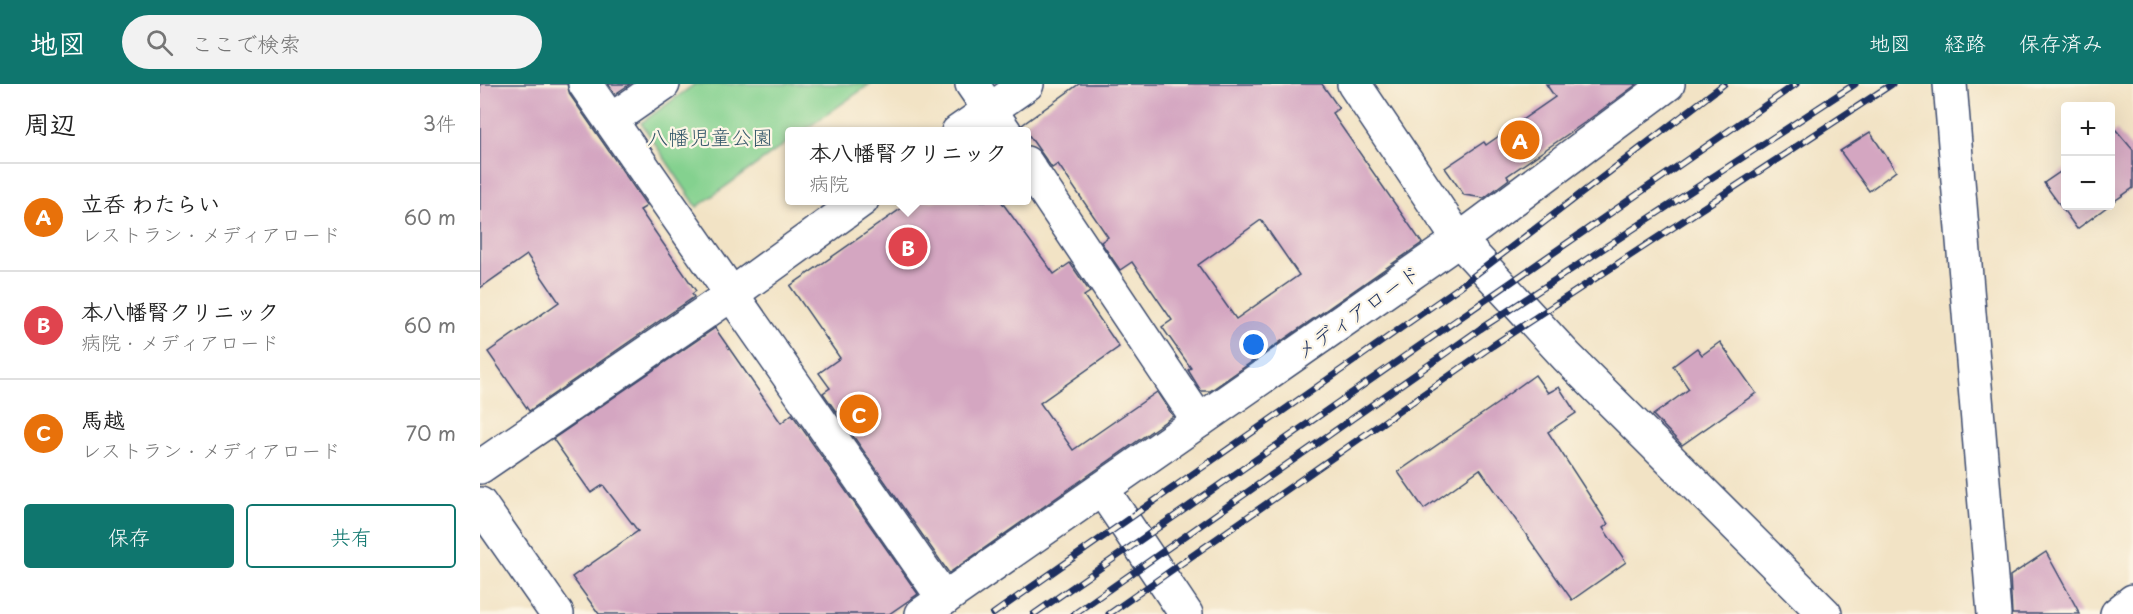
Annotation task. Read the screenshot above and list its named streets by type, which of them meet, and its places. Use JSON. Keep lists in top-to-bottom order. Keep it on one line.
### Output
{"streets":{"street":["メディアロード"]},"parks":["八幡児童公園"],"page":{"header":"地図","search":"ここで検索","nav":["地図","経路","保存済み"],"heading":["周辺","3件"],"map_buttons":["+","−"],"pins":["A","B","C"],"popup":["本八幡腎クリニック","病院"],"list":[{"mark":"A","name":"立呑 わたらい","note":"レストラン · メディアロード","value":"60 m"},{"mark":"B","name":"本八幡腎クリニック","note":"病院 · メディアロード","value":"60 m"},{"mark":"C","name":"馬越","note":"レストラン · メディアロード","value":"70 m"}],"buttons":["保存","共有"]}}
